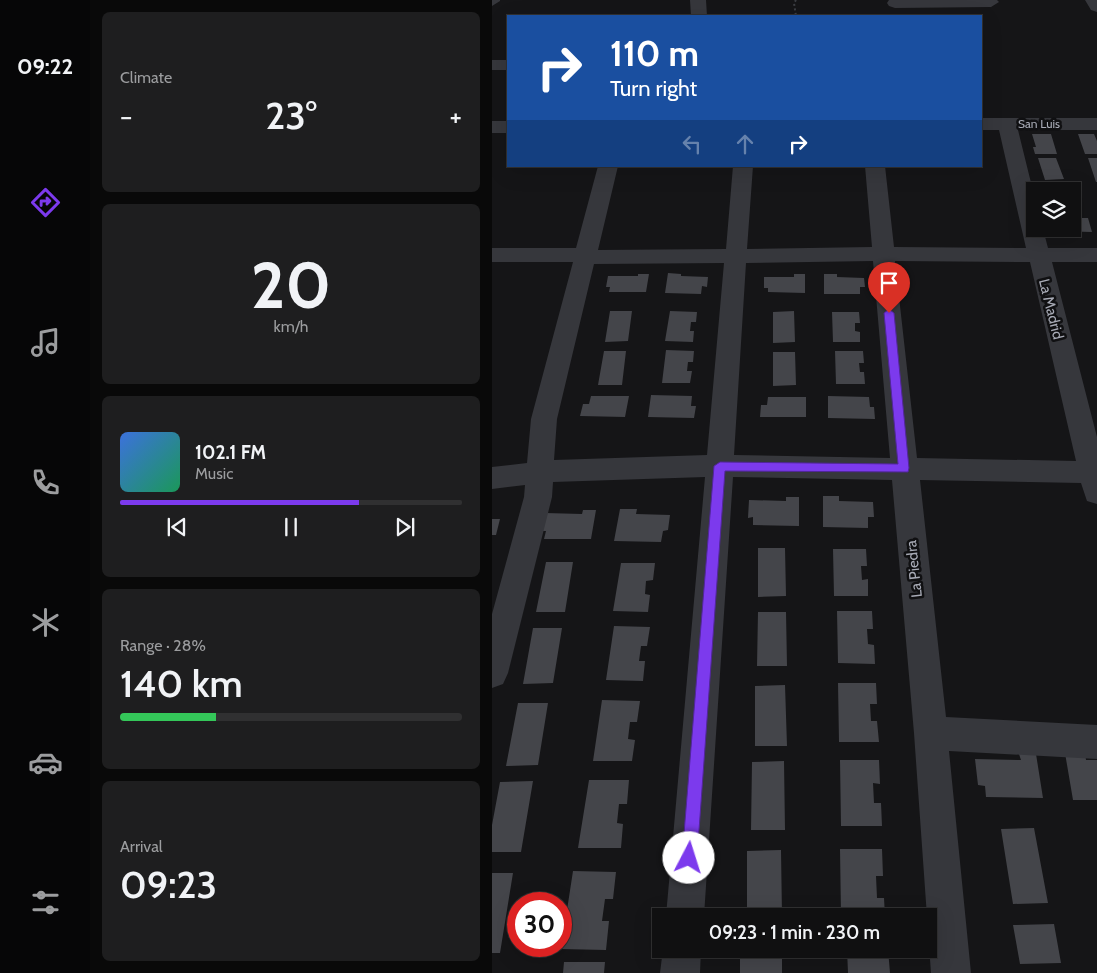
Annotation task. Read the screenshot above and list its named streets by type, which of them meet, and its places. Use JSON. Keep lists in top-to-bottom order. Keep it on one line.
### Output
{"streets":{"street":["San Luis","La Madrid","La Piedra"]},"crossings":[["San Luis","La Madrid"]],"page":{"tabs":"09:22","tile":["Climate",["20","km/h"],["Range · 28%","140 km"],["Arrival","09:23"]],"turn":["110 m","Turn right"],"heat":["−","23°","+"],"song":["102.1 FM","Music"],"limit":"30","trip":"09:23 · 1 min · 230 m"}}
